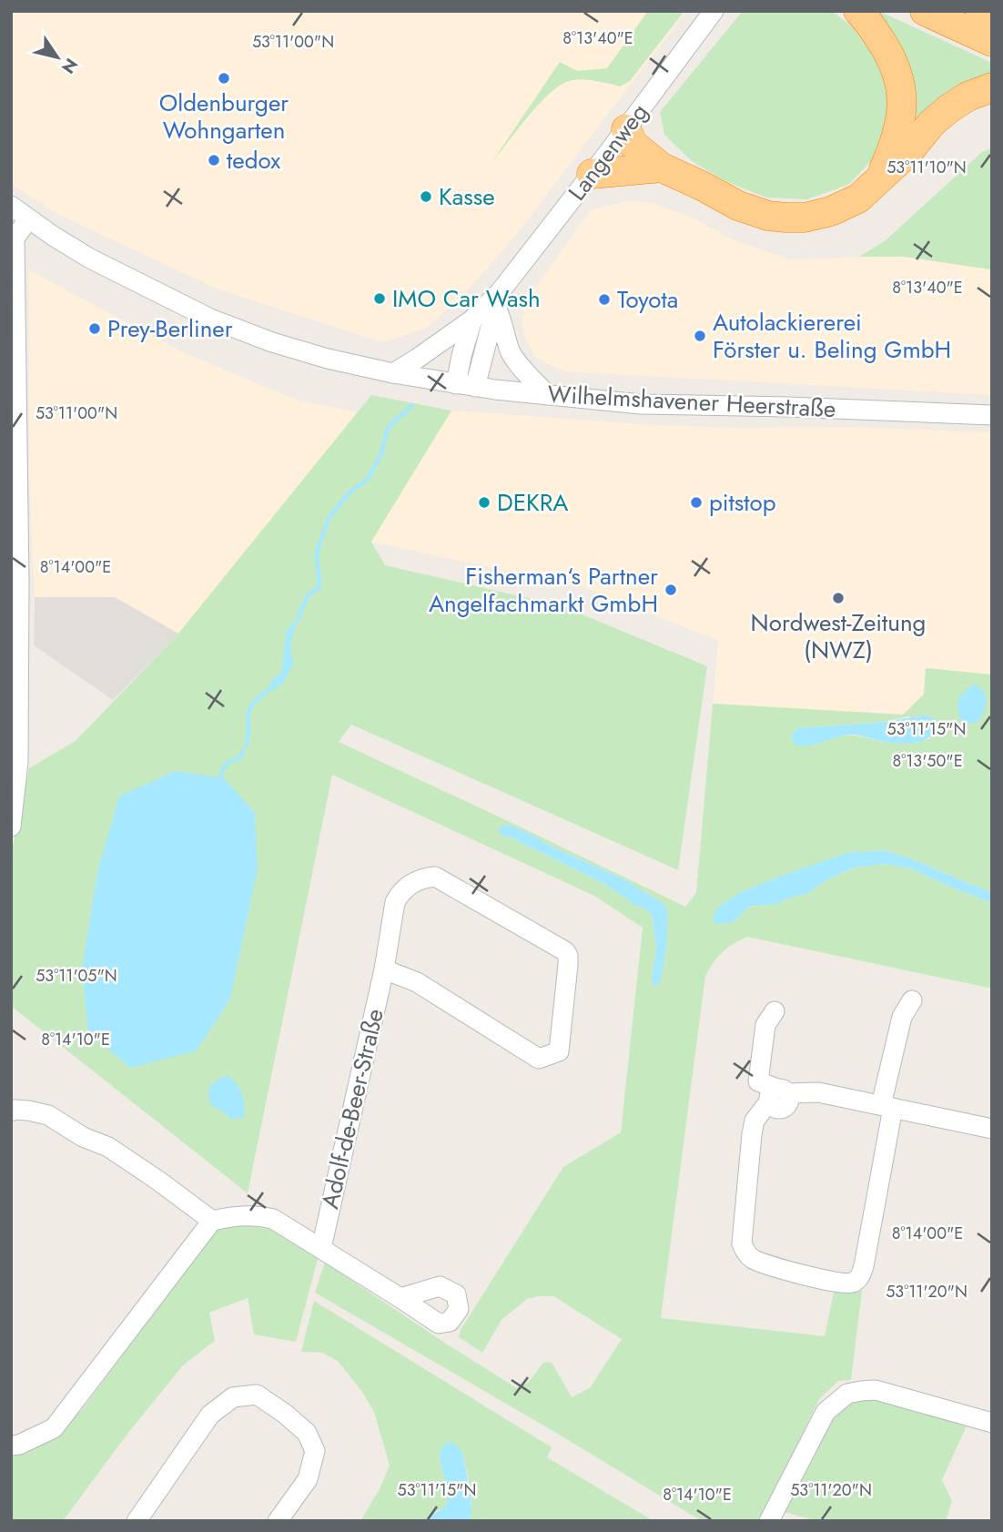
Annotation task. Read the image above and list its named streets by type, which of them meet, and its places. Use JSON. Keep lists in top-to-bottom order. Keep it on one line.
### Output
{"streets":{"street":["Langenweg","Wilhelmshavener Heerstraße","Adolf-de-Beer-Straße"]},"crossings":[["Langenweg","Wilhelmshavener Heerstraße"]],"places":["Oldenburger Wohngarten","tedox","Kasse","IMO Car Wash","Toyota","Prey-Berliner","Autolackiererei Förster u. Beling GmbH","DEKRA","pitstop","Fisherman‘s Partner Angelfachmarkt GmbH","Nordwest-Zeitung (NWZ)"],"north":"bottom right","coordinates":["8°13'40\"E","53°11'00\"N","53°11'10\"N","8°14'00\"E","53°11'15\"N","8°13'50\"E","53°11'05\"N","8°14'10\"E","53°11'20\"N"]}
